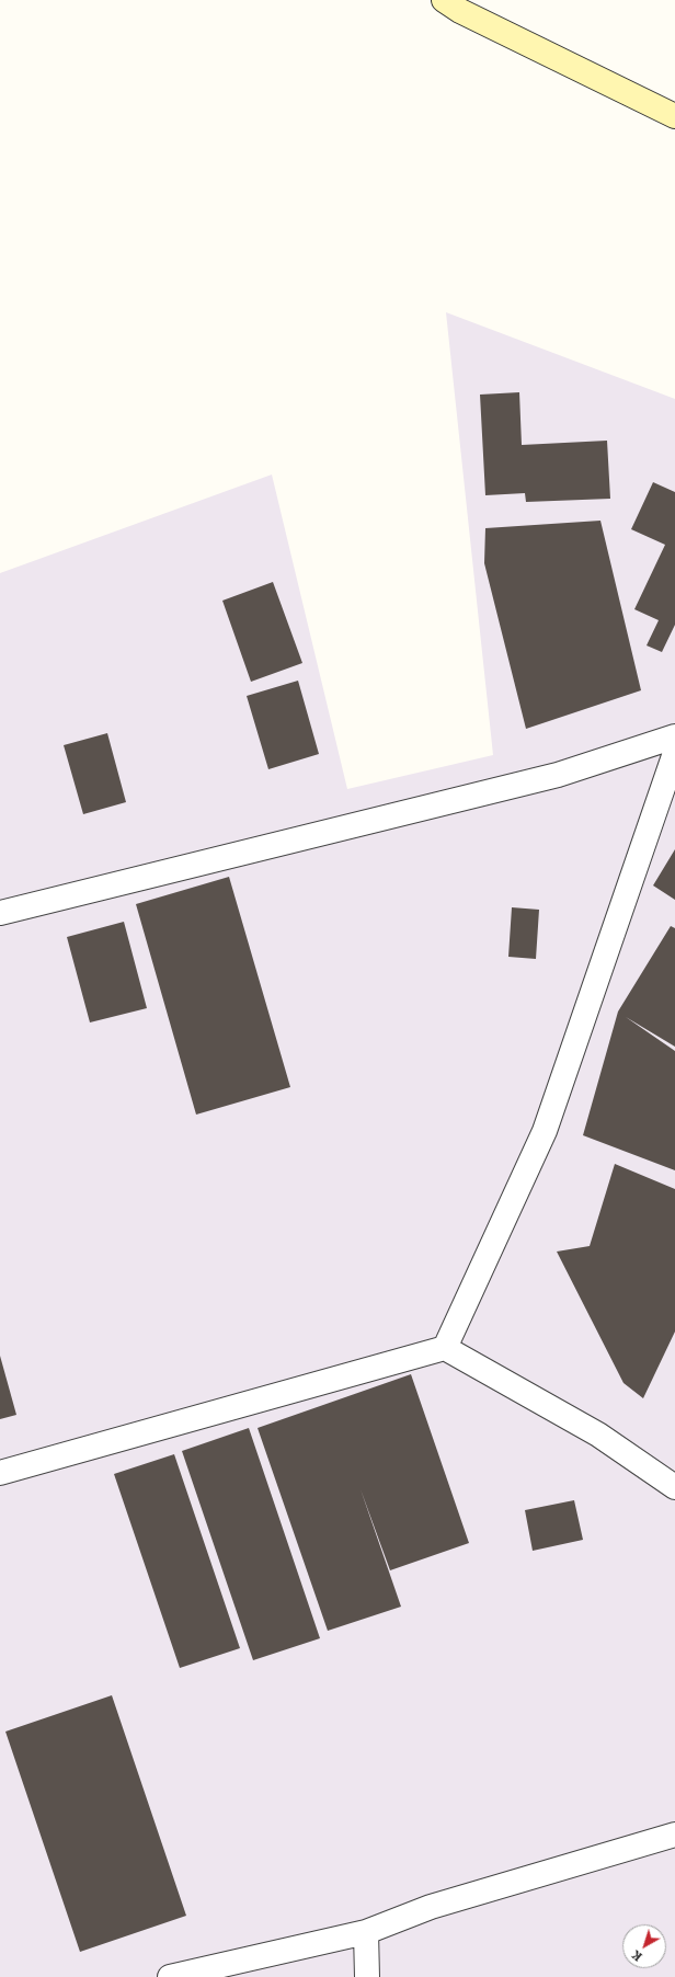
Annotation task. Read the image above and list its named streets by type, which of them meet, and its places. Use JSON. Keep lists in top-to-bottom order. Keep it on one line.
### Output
{"north":"bottom left"}
